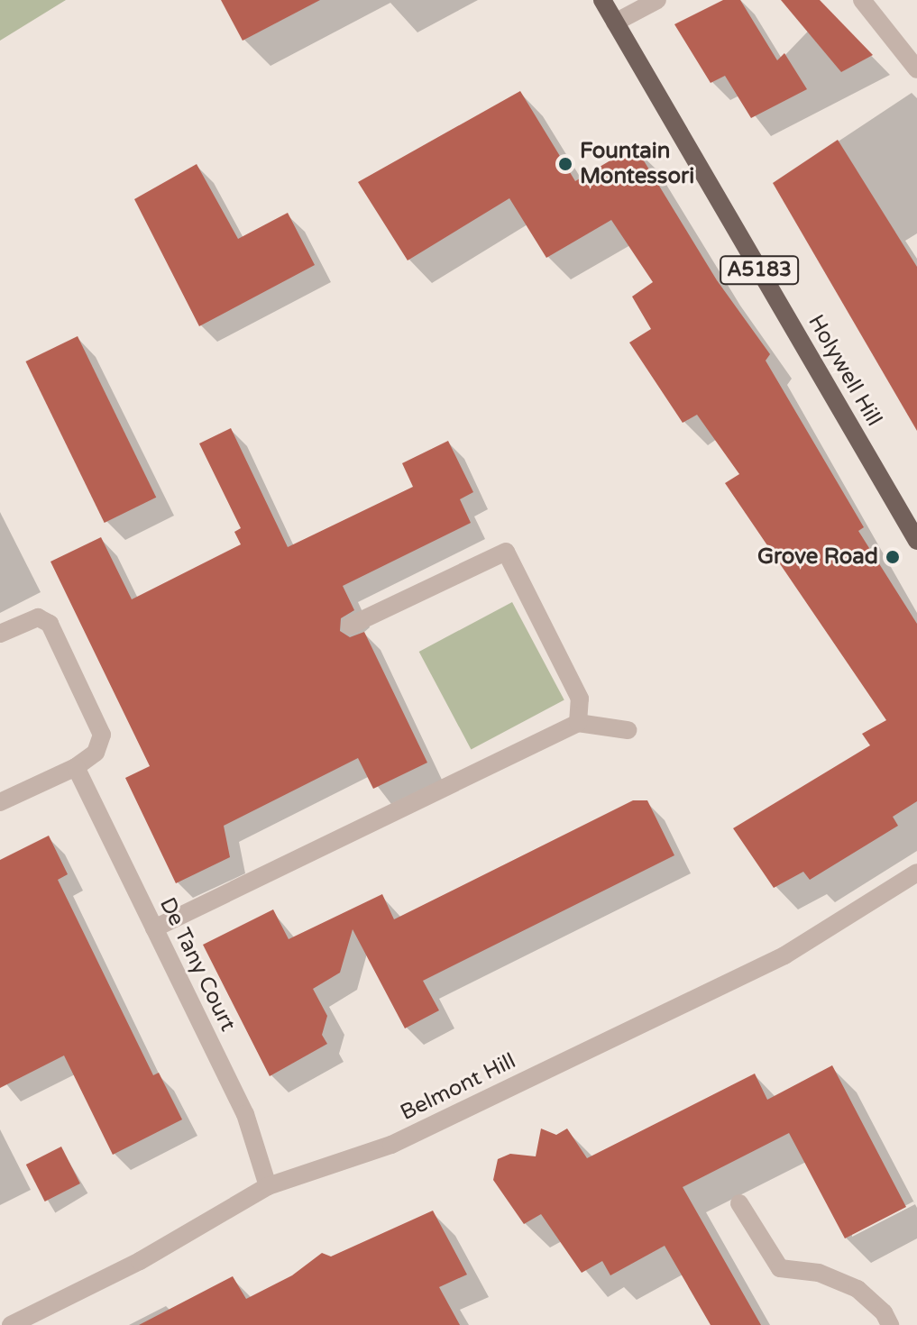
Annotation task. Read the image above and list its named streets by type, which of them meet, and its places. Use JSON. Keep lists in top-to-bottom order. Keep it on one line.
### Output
{"streets":{"main road":["A5183","Holywell Hill"],"street":["De Tany Court","Belmont Hill"]},"crossings":[["De Tany Court","Belmont Hill"]],"places":["Fountain Montessori","Grove Road"]}
